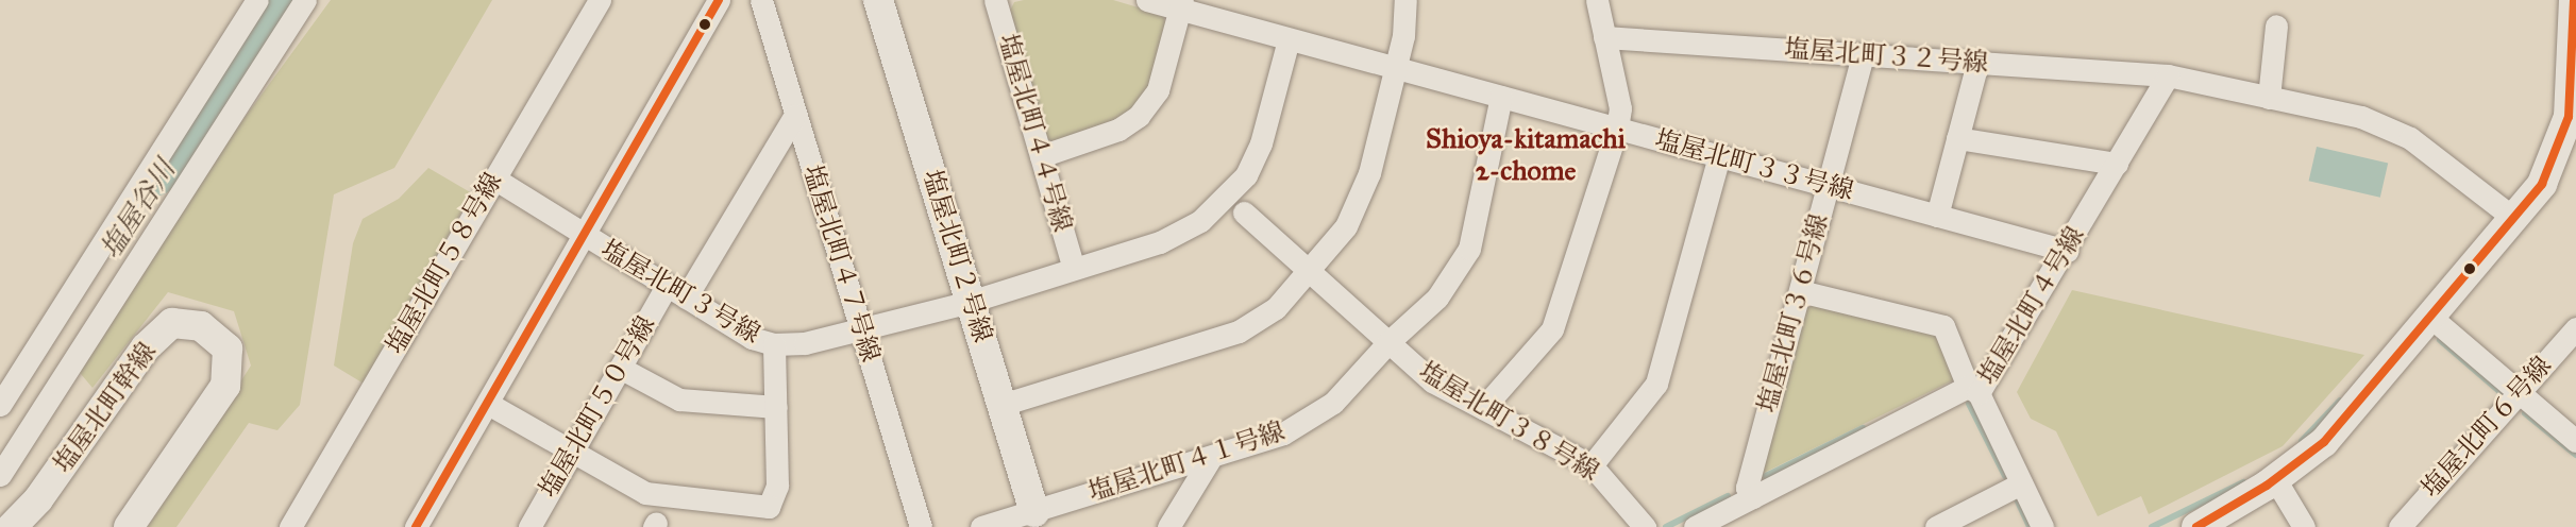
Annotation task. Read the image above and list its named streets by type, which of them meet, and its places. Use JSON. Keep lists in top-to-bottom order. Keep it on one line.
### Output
{"streets":{"street":["塩屋北町３２号線","塩屋北町４４号線","塩屋北町３３号線","塩屋北町２号線","塩屋北町５８号線","塩屋北町４７号線","塩屋北町３号線","塩屋北町４号線","塩屋北町３６号線","塩屋北町５０号線","塩屋北町幹線","塩屋北町３８号線","塩屋北町６号線","塩屋北町４１号線"]},"crossings":[["塩屋北町３２号線","塩屋北町４号線"],["塩屋北町３２号線","塩屋北町３６号線"],["塩屋北町４４号線","塩屋北町３号線"],["塩屋北町３３号線","塩屋北町３号線"],["塩屋北町３３号線","塩屋北町４号線"],["塩屋北町３３号線","塩屋北町３６号線"],["塩屋北町３３号線","塩屋北町４１号線"],["塩屋北町２号線","塩屋北町３号線"],["塩屋北町２号線","塩屋北町４１号線"],["塩屋北町４７号線","塩屋北町３号線"],["塩屋北町３号線","塩屋北町５０号線"],["塩屋北町４号線","塩屋北町３６号線"],["塩屋北町３８号線","塩屋北町４１号線"]],"districts":["Shioya-kitamachi 2-chome"],"water":["塩屋谷川"]}
